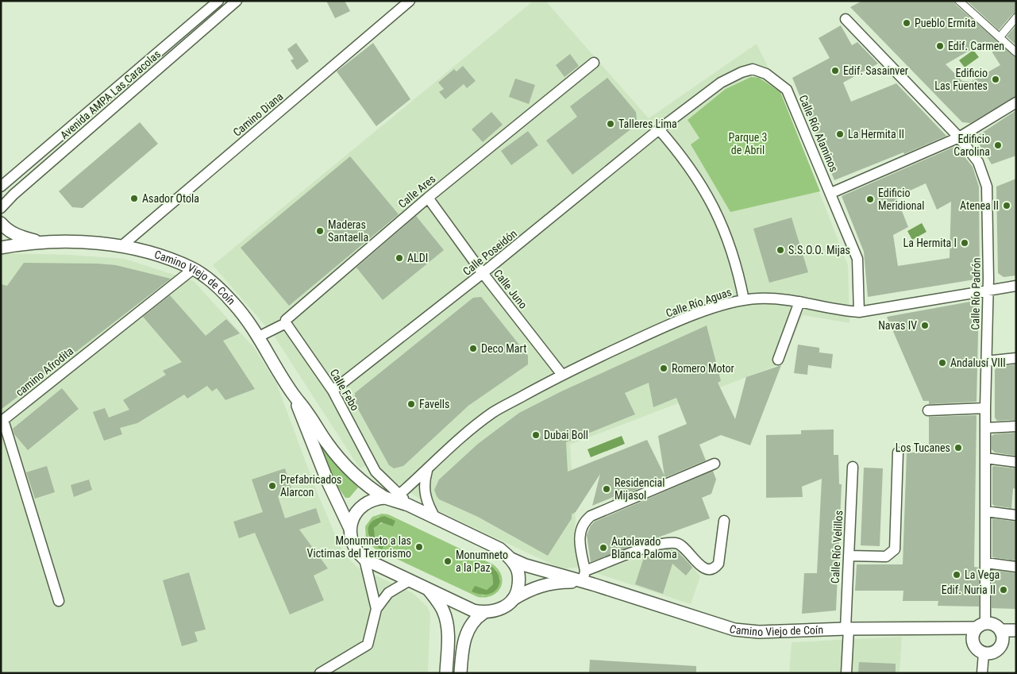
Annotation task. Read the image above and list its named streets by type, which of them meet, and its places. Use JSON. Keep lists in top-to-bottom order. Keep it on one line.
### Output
{"streets":{"street":["Avenida AMPA Las Caracolas","Camino Diana","Calle Río Alaminos","Calle Ares","Calle Poseidón","Camino Viejo de Coín","Calle Juno","Calle Río Padrón","Calle Río Aguas","camino Afrodita","Calle Febo","Calle Río Velillos"]},"crossings":[["Camino Diana","Camino Viejo de Coín"],["Calle Río Alaminos","Calle Poseidón"],["Calle Río Alaminos","Calle Río Aguas"],["Calle Ares","Camino Viejo de Coín"],["Calle Ares","Calle Juno"],["Calle Ares","Calle Febo"],["Calle Poseidón","Calle Juno"],["Calle Poseidón","Calle Febo"],["Camino Viejo de Coín","Calle Río Padrón"],["Camino Viejo de Coín","Calle Río Aguas"],["Camino Viejo de Coín","camino Afrodita"],["Camino Viejo de Coín","Calle Febo"],["Camino Viejo de Coín","Calle Río Velillos"],["Calle Juno","Calle Río Aguas"],["Calle Río Padrón","Calle Río Aguas"],["Calle Río Aguas","Calle Febo"]],"parks":["Parque 3 de Abril"],"places":["Pueblo Ermita","Edif. Carmen","Edif. Sasainver","Edificio Las Fuentes","Talleres Lima","La Hermita II","Edificio Carolina","Asador Otola","Edificio Meridional","Atenea II","Maderas Santaella","La Hermita I","S.S.O.O. Mijas","ALDI","Navas IV","Deco Mart","Andalusí VIII","Romero Motor","Favells","Dubai Boll","Los Tucanes","Prefabricados Alarcon","Residencial Mijasol","Monumneto a las Victimas del Terrorismo","Autolavado Blanca Paloma","Monumneto a la Paz","La Vega","Edif. Nuria II"]}
